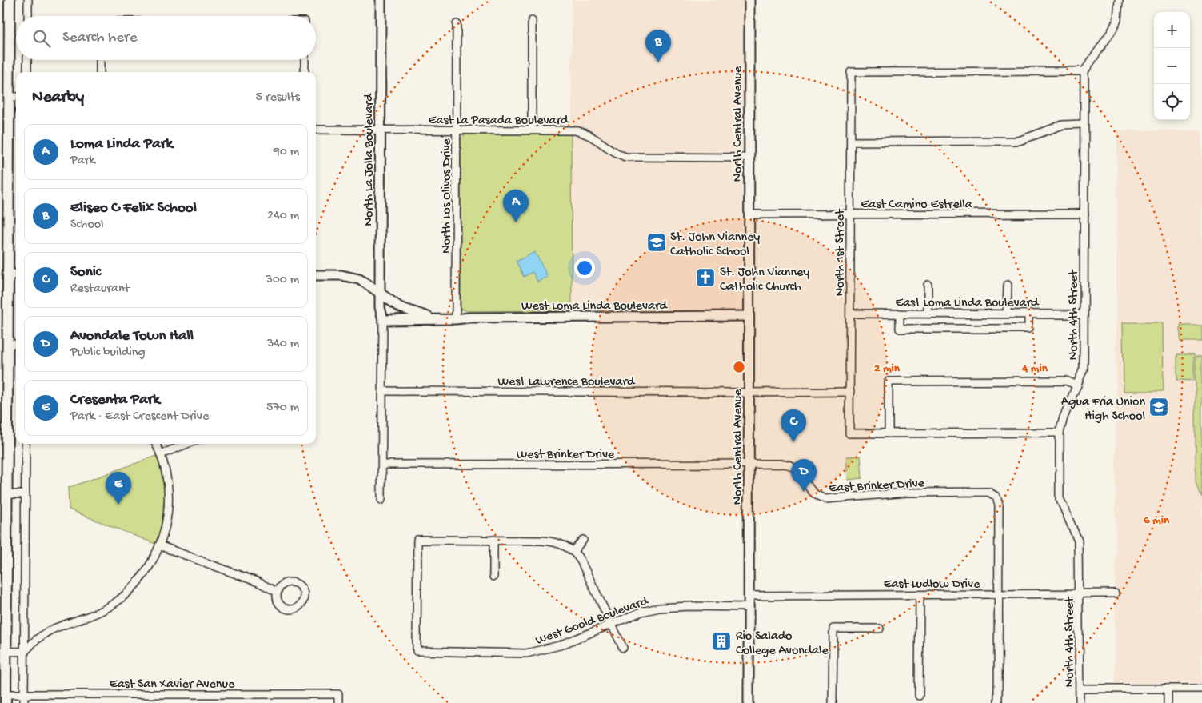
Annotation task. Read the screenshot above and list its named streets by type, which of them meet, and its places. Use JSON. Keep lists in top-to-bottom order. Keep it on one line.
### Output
{"streets":{"street":["East La Pasada Boulevard","North Central Avenue","North La Jolla Boulevard","North Los Olivos Drive","East Camino Estrella","North 1st Street","East Loma Linda Boulevard","West Loma Linda Boulevard","North 4th Street","West Lawrence Boulevard","West Brinker Drive","East Brinker Drive","East Ludlow Drive","West Goold Boulevard","East San Xavier Avenue"]},"crossings":[["East La Pasada Boulevard","North Central Avenue"],["East La Pasada Boulevard","North La Jolla Boulevard"],["East La Pasada Boulevard","North Los Olivos Drive"],["North Central Avenue","East Camino Estrella"],["North Central Avenue","West Loma Linda Boulevard"],["North Central Avenue","West Lawrence Boulevard"],["North Central Avenue","West Brinker Drive"],["North Central Avenue","East Brinker Drive"],["North Central Avenue","East Ludlow Drive"],["North Central Avenue","West Goold Boulevard"],["North La Jolla Boulevard","West Loma Linda Boulevard"],["North Los Olivos Drive","West Loma Linda Boulevard"],["East Camino Estrella","North 1st Street"],["East Camino Estrella","North 4th Street"],["North 1st Street","East Loma Linda Boulevard"],["North 1st Street","North 4th Street"],["North 1st Street","West Lawrence Boulevard"],["East Loma Linda Boulevard","North 4th Street"],["North 4th Street","East Ludlow Drive"],["West Brinker Drive","East Brinker Drive"],["East Brinker Drive","East Ludlow Drive"]],"places":{"school or university":["St. John Vianney Catholic School","Agua Fria Union High School"],"church":["St. John Vianney Catholic Church"],"building":["Rio Salado College Avondale"]},"page":{"map_buttons":["+","−"],"search":"Search here","pins":["B","A","C","D","E"],"heading":["Nearby","5 results"],"list":[{"mark":"A","name":"Loma Linda Park","note":"Park","value":"90 m"},{"mark":"B","name":"Eliseo C Felix School","note":"School","value":"240 m"},{"mark":"C","name":"Sonic","note":"Restaurant","value":"300 m"},{"mark":"D","name":"Avondale Town Hall","note":"Public building","value":"340 m"},{"mark":"E","name":"Cresenta Park","note":"Park · East Crescent Drive","value":"570 m"}]},"rings":["2 min","4 min","6 min"]}
